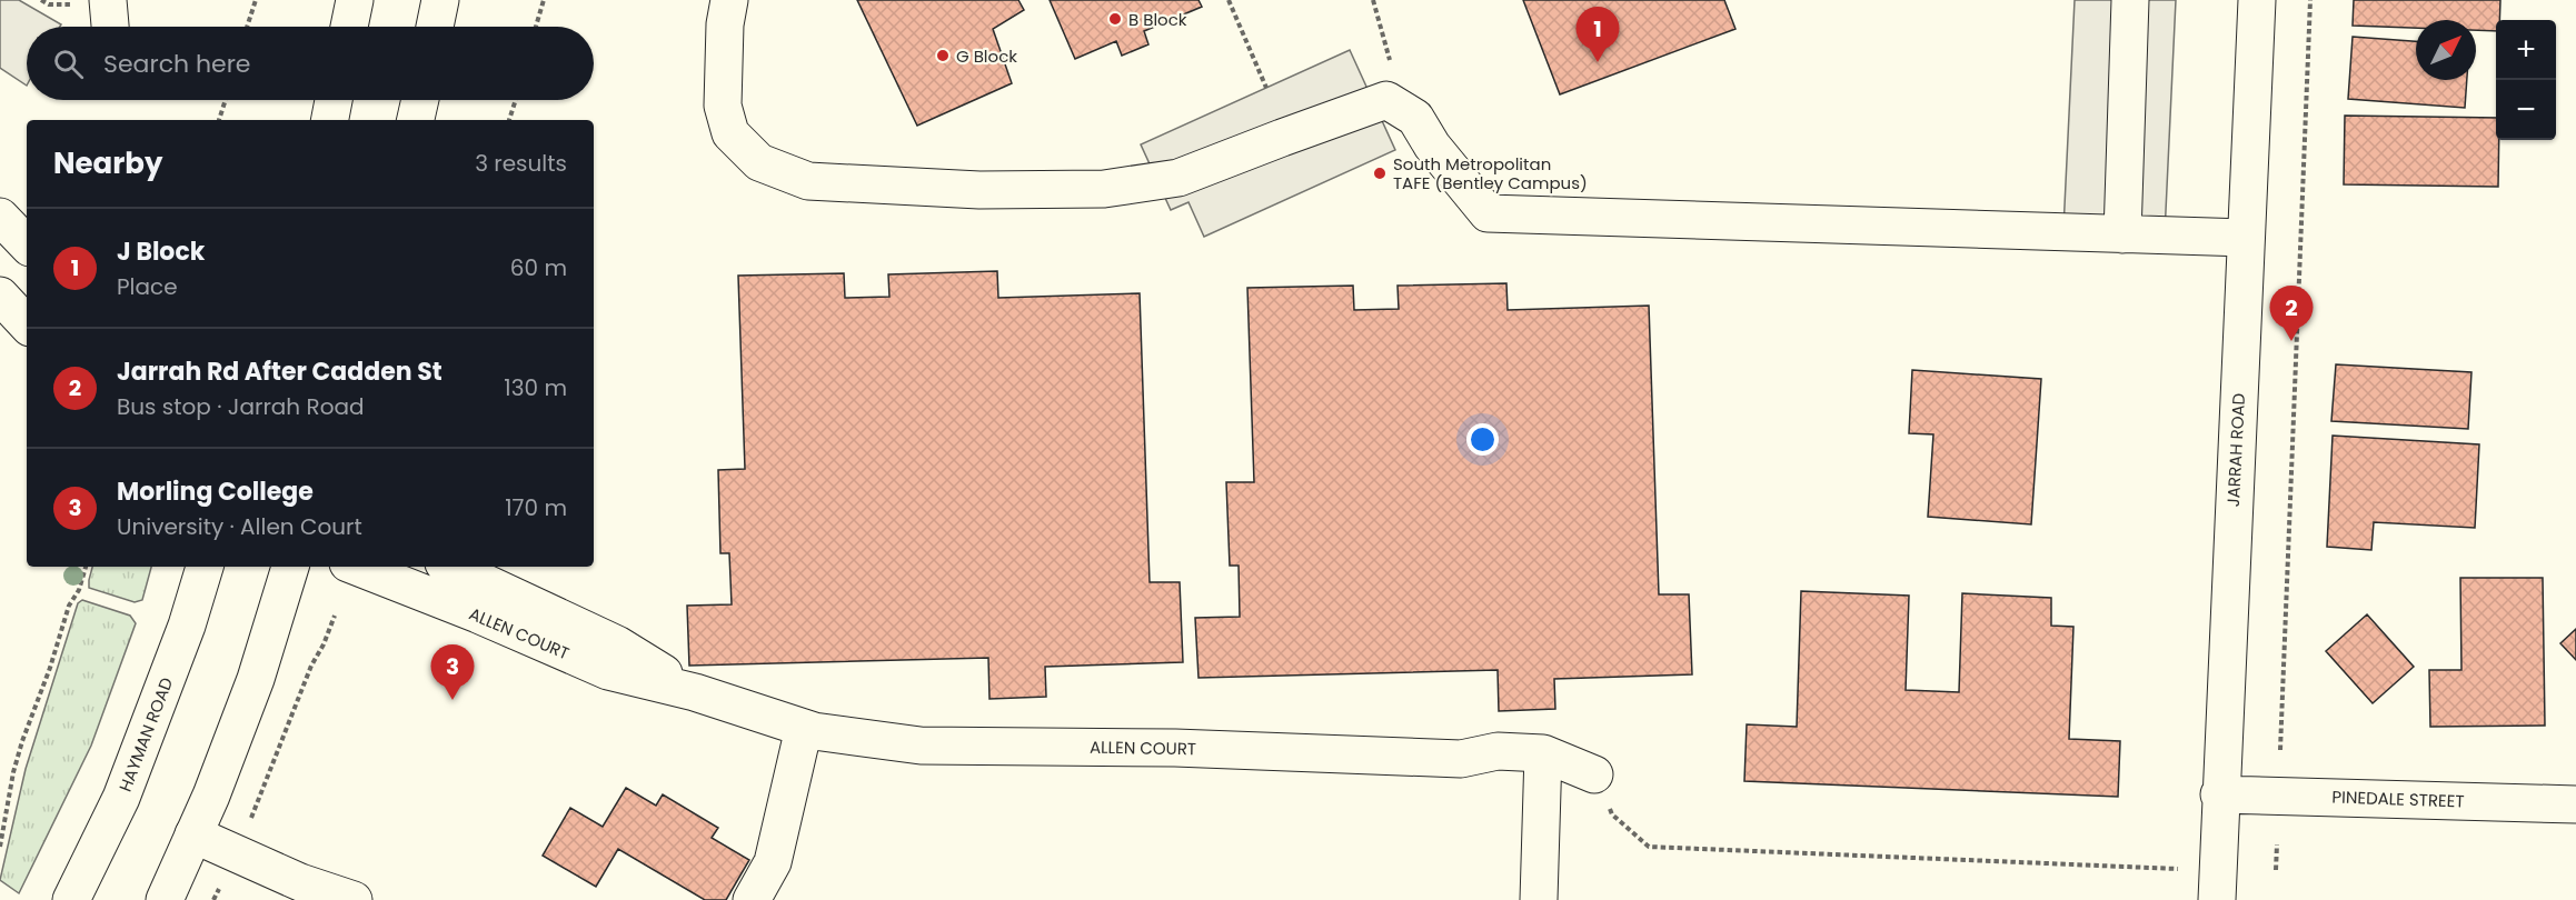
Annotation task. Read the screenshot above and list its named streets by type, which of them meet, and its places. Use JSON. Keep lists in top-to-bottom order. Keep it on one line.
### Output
{"streets":{"street":["JARRAH ROAD","ALLEN COURT","HAYMAN ROAD","PINEDALE STREET"]},"crossings":[["JARRAH ROAD","PINEDALE STREET"]],"places":["B Block","G Block","South Metropolitan TAFE (Bentley Campus)"],"north":"top right","page":{"pins":["1","2","3"],"map_buttons":["+","−"],"search":"Search here","heading":["Nearby","3 results"],"list":[{"mark":"1","name":"J Block","note":"Place","value":"60 m"},{"mark":"2","name":"Jarrah Rd After Cadden St","note":"Bus stop · Jarrah Road","value":"130 m"},{"mark":"3","name":"Morling College","note":"University · Allen Court","value":"170 m"}]}}
